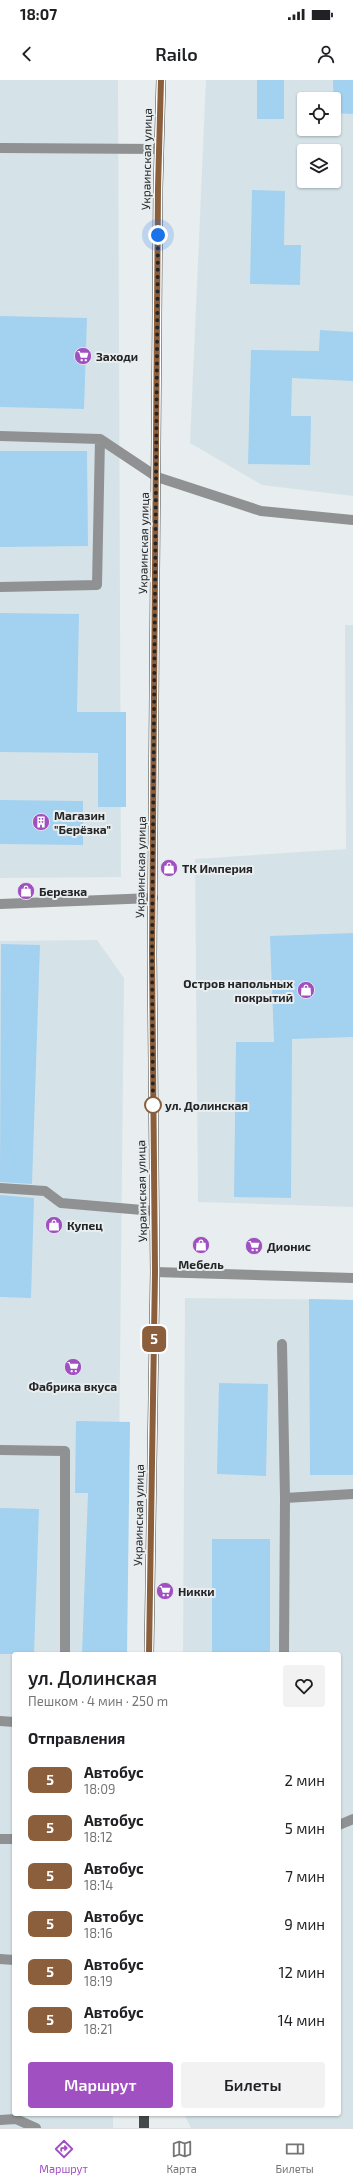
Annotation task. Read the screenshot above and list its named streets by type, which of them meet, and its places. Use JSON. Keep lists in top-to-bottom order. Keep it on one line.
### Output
{"streets":{"main road":["Украинская улица"]},"places":{"supermarket":["Заходи","Дионис","Фабрика вкуса","Никки"],"building":["Магазин \"Берёзка\""],"shop":["ТК Империя","Березка","Остров напольных покрытий","Купец","Мебель"],"other":["ул. Долинская"]},"lines":["bus line 5"],"page":{"status":"18:07","header":"Railo","on_map":"5","heading":[["ул. Долинская","Пешком · 4 мин · 250 m"],"Отправления"],"list":[{"mark":"5","name":"Автобус","note":"18:09","value":"2 мин"},{"mark":"5","name":"Автобус","note":"18:12","value":"5 мин"},{"mark":"5","name":"Автобус","note":"18:14","value":"7 мин"},{"mark":"5","name":"Автобус","note":"18:16","value":"9 мин"},{"mark":"5","name":"Автобус","note":"18:19","value":"12 мин"},{"mark":"5","name":"Автобус","note":"18:21","value":"14 мин"}],"buttons":["Маршрут","Билеты"],"tabs":["Маршрут","Карта","Билеты"]}}
